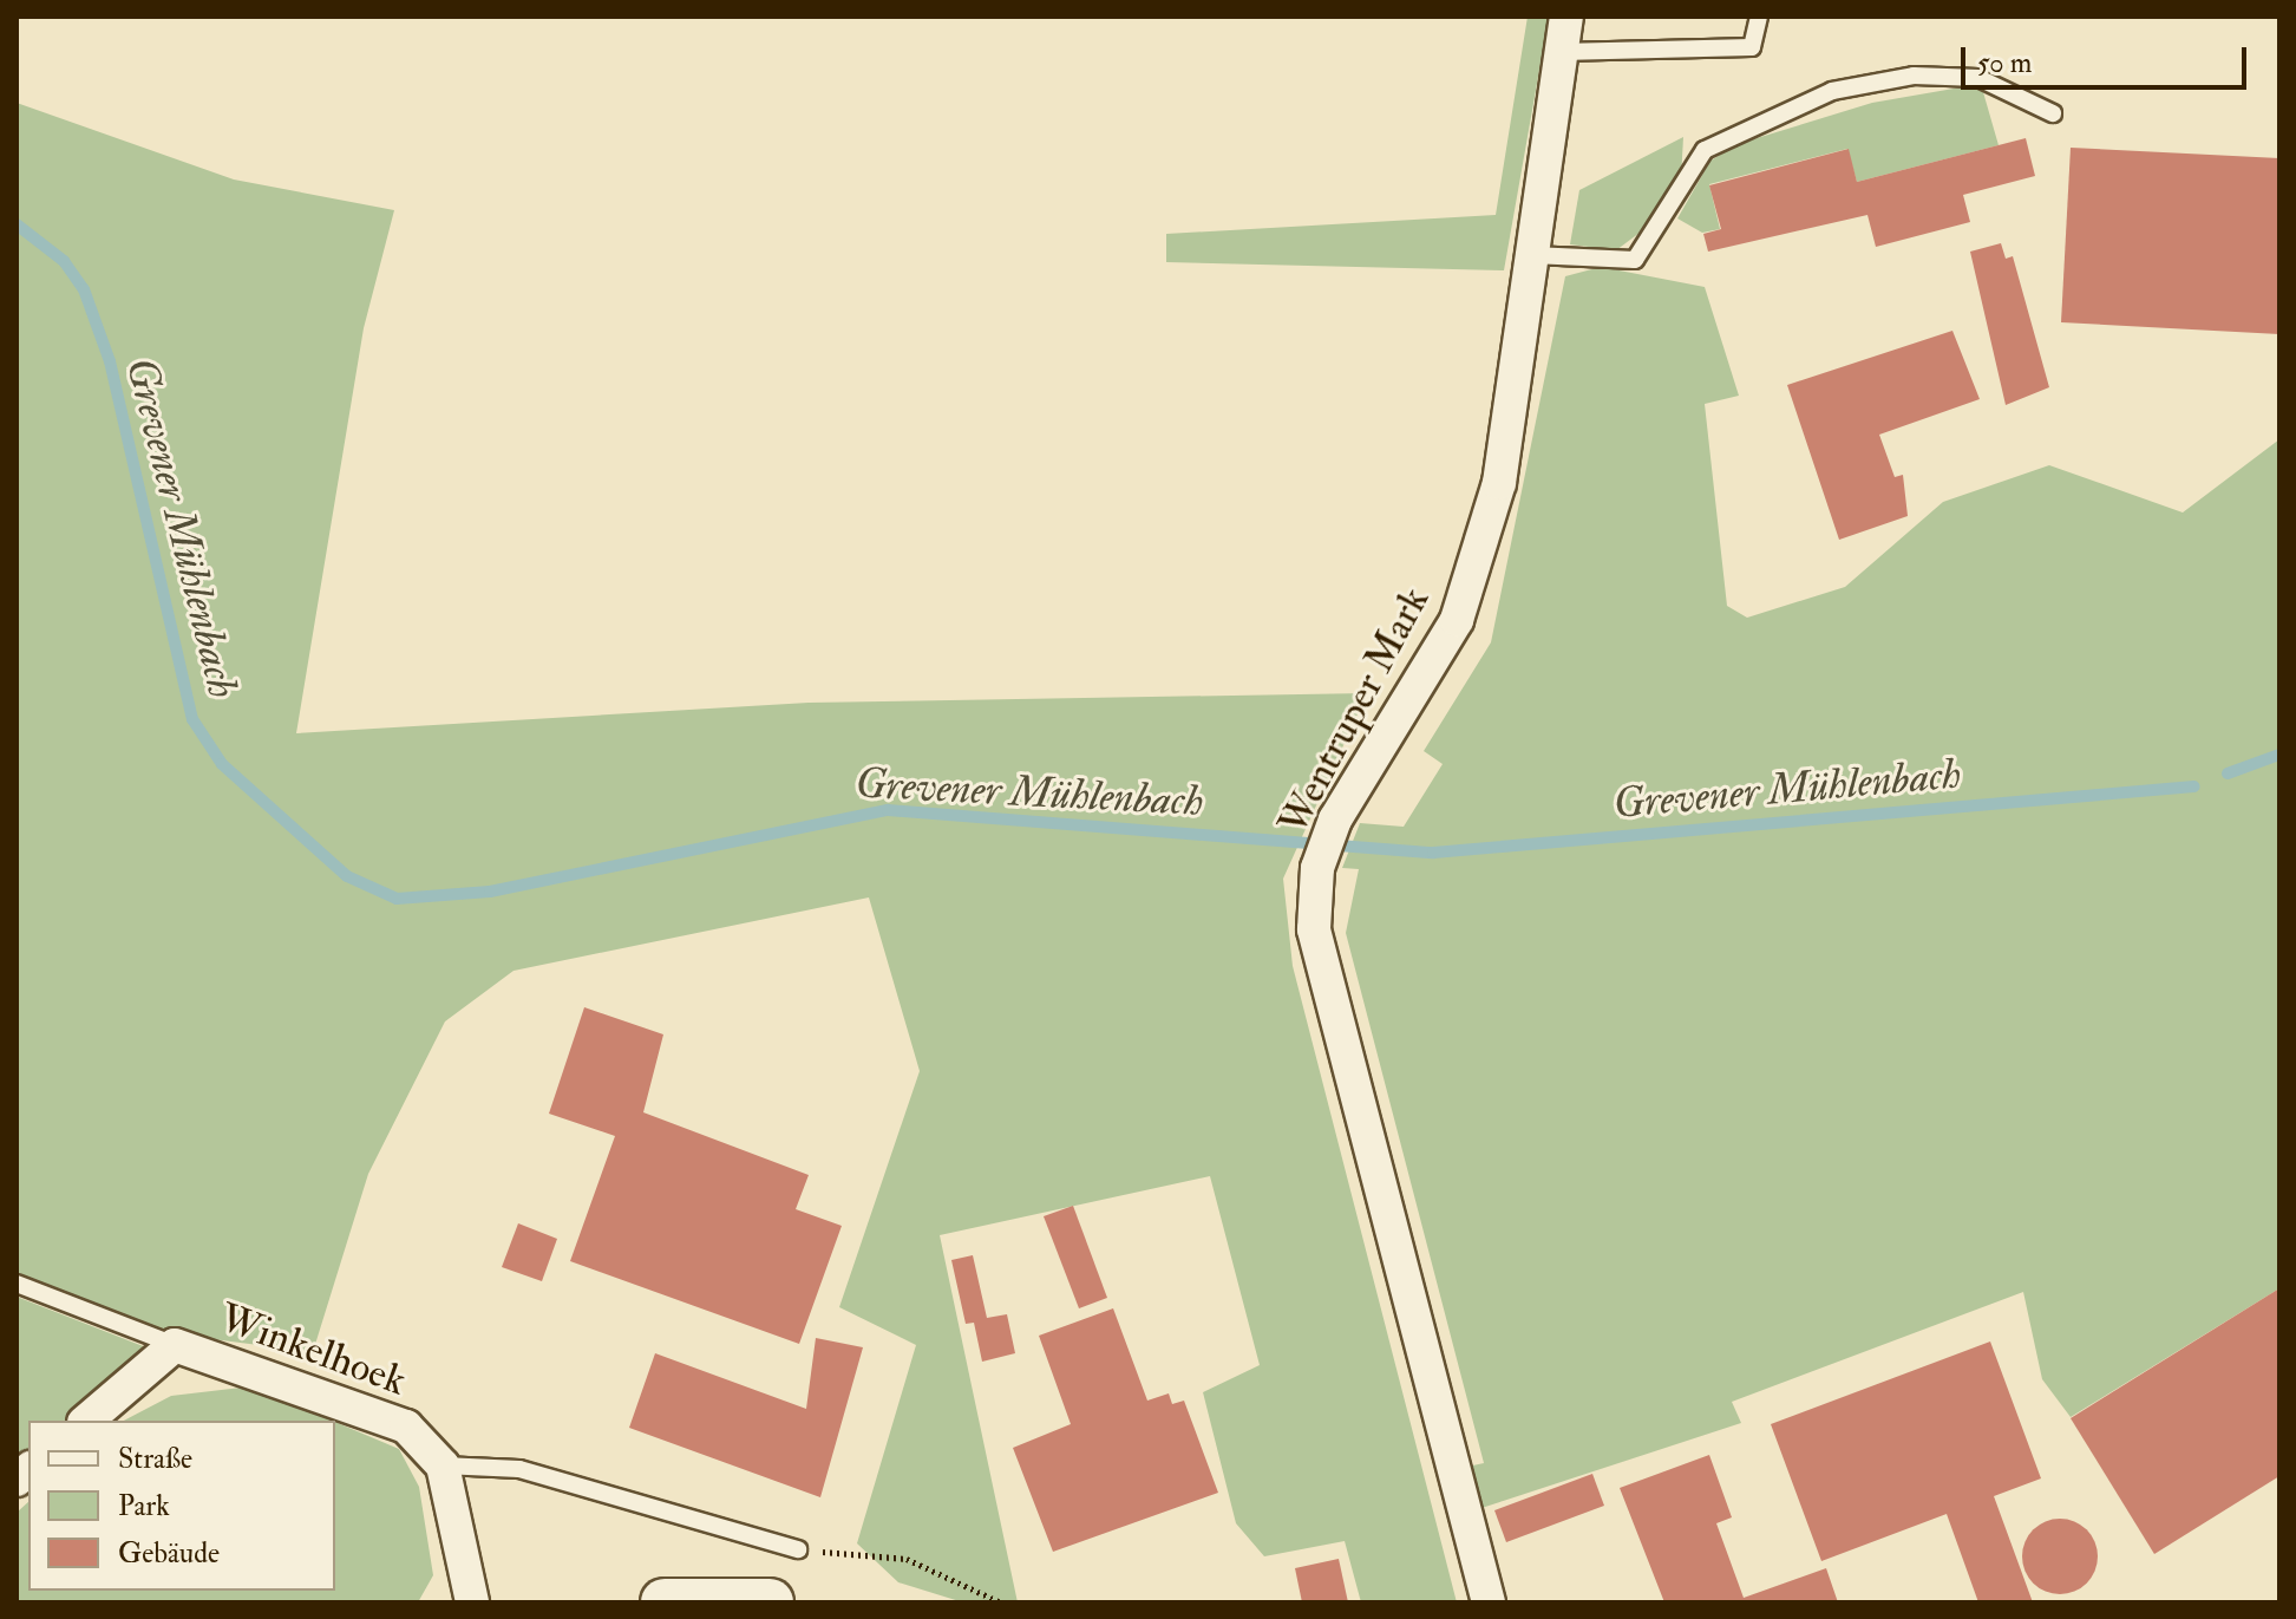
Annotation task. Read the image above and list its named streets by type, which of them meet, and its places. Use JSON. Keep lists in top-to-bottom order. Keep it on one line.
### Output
{"streets":{"street":["Wentruper Mark","Winkelhoek"]},"water":["Grevener Mühlenbach"],"legend":["Straße","Park","Gebäude"],"scale_bar":"50 m"}
